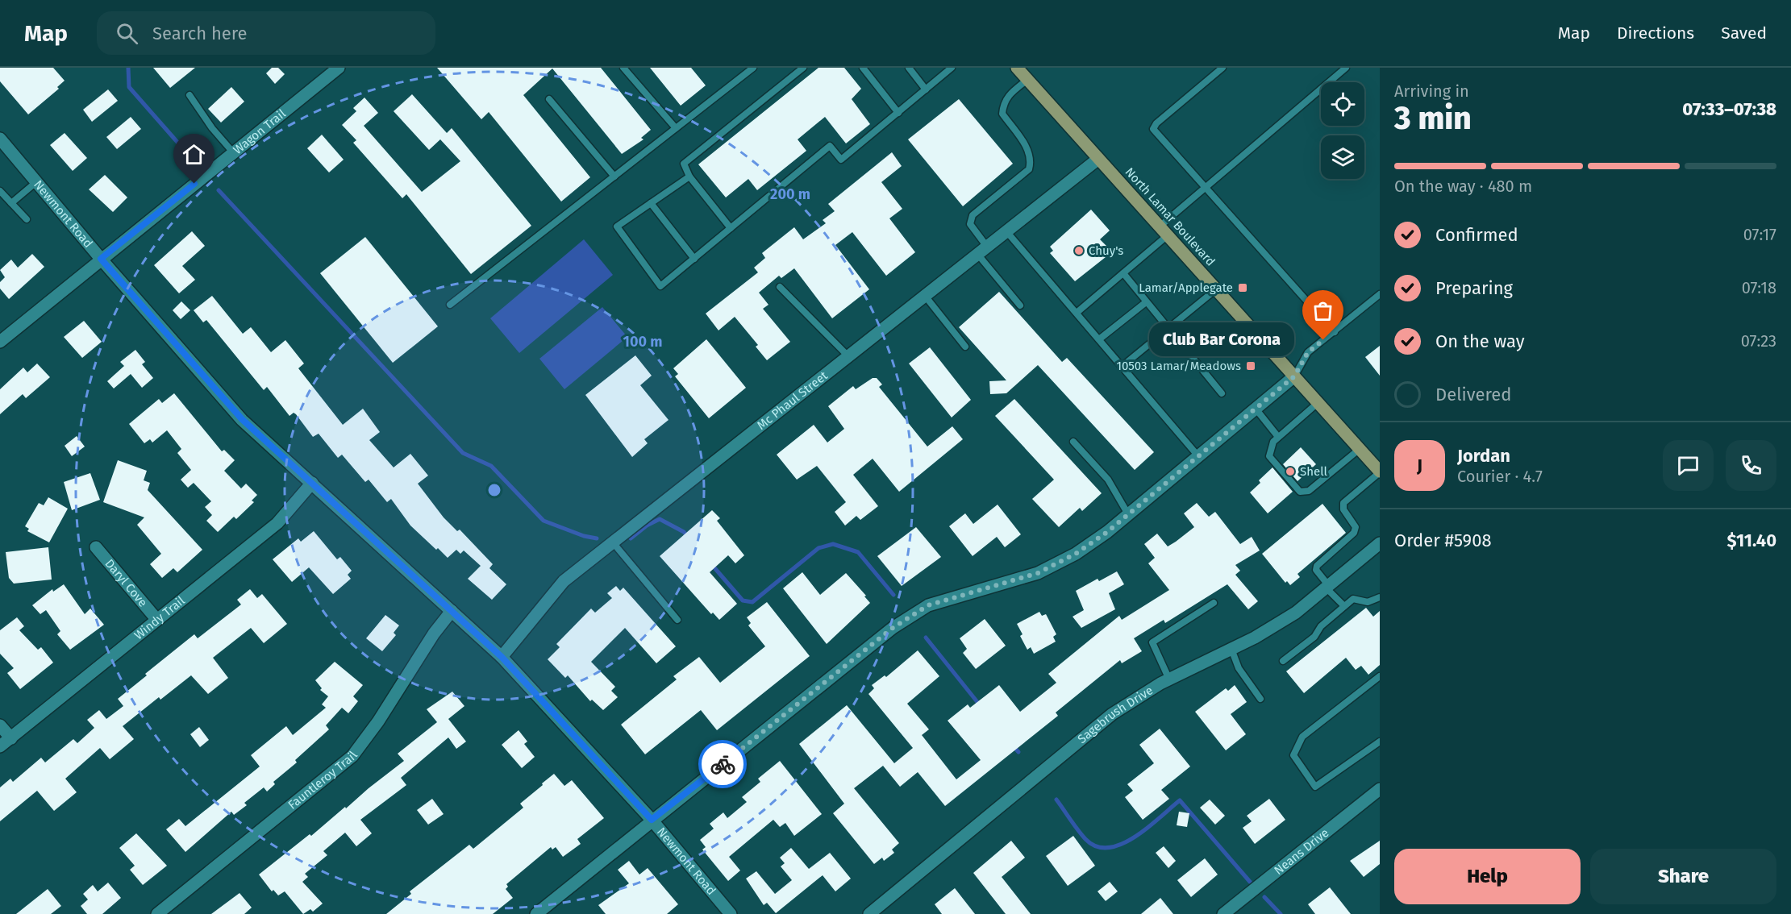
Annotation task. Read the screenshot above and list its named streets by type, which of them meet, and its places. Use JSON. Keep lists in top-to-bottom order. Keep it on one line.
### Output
{"streets":{"main road":["North Lamar Boulevard"],"street":["Wagon Trail","Newmont Road","Mc Phaul Street","Daryl Cove","Windy Trail","Sagebrush Drive","Fauntleroy Trail","Neans Drive"]},"crossings":[["Wagon Trail","Newmont Road"],["Newmont Road","Mc Phaul Street"],["Newmont Road","Windy Trail"],["Newmont Road","Fauntleroy Trail"],["North Lamar Boulevard","Mc Phaul Street"],["Daryl Cove","Windy Trail"]],"places":{"other":["Chuy's","Club Bar Corona","Shell"],"transit":["Lamar/Applegate","10503 Lamar/Meadows"]},"page":{"header":"Map","search":"Search here","nav":["Map","Directions","Saved"],"heading":["3 min","Arriving in","07:33–07:38"],"panel":["Jordan","Courier · 4.7","Order #5908","$11.40"],"bar":"On the way · 480 m","list":[["Confirmed","07:17"],["Preparing","07:18"],["On the way","07:23"],"Delivered"],"bubble":"Club Bar Corona","round":"J","buttons":["Help","Share"]},"rings":["200 m","100 m"]}
